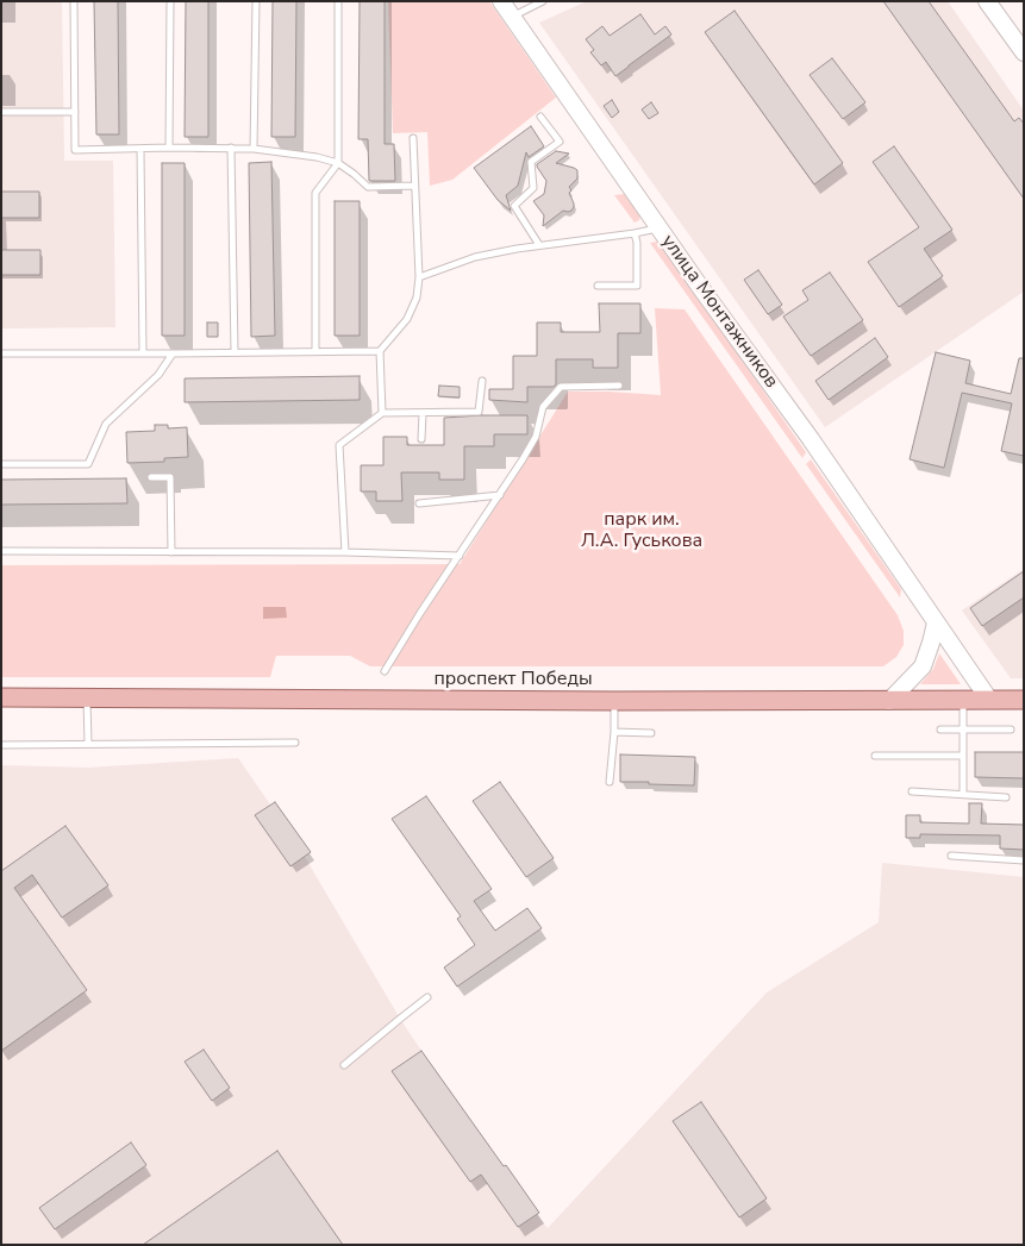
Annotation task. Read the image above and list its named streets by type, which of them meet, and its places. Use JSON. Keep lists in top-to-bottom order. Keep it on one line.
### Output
{"streets":{"main road":["улица Монтажников","проспект Победы"]},"crossings":[["улица Монтажников","проспект Победы"]],"parks":["парк им. Л.А. Гуськова"]}
